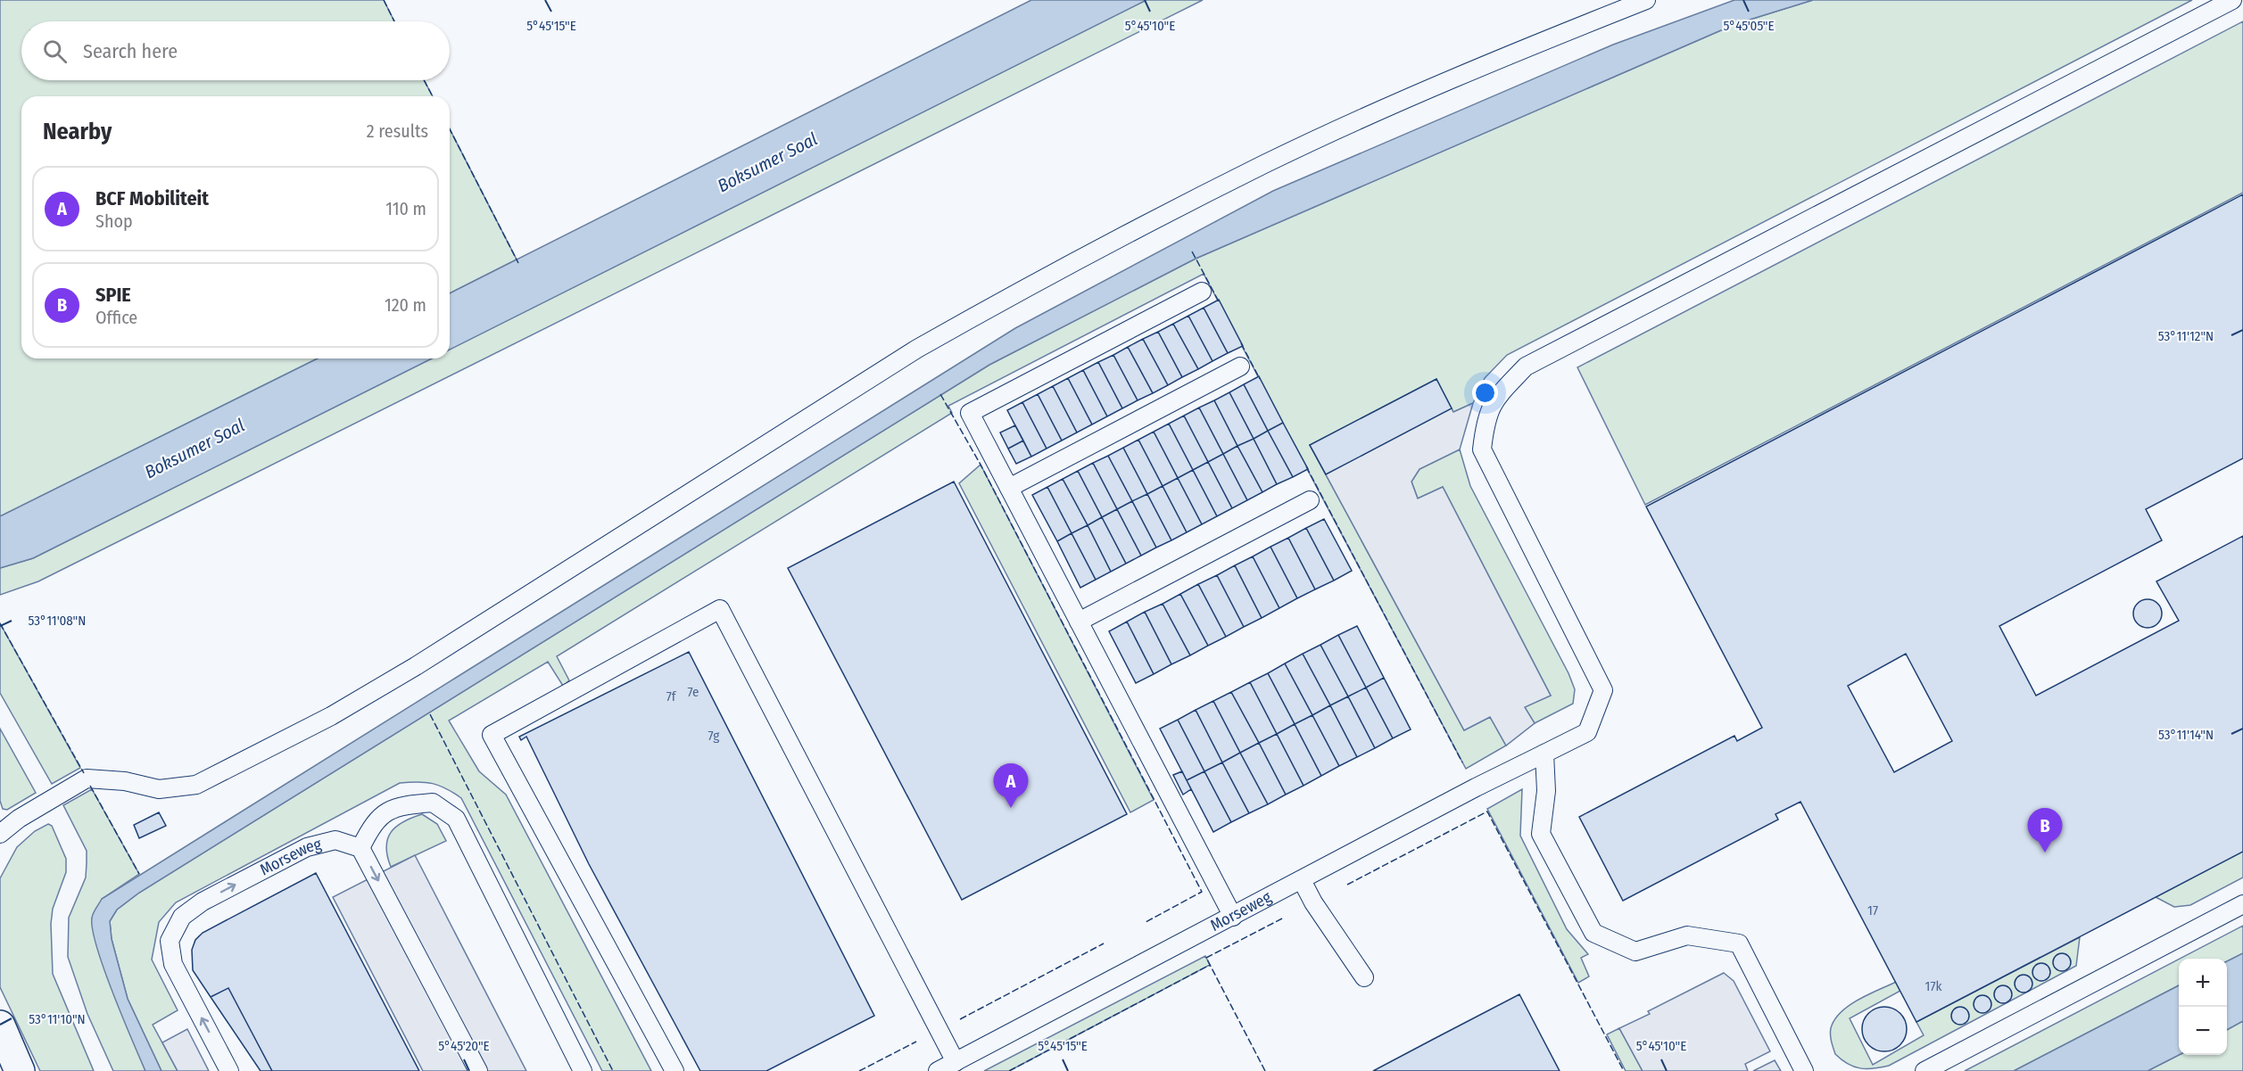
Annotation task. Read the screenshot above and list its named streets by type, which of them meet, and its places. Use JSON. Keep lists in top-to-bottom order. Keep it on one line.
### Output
{"streets":{"lane":["Morseweg"]},"water":["Boksumer Soal"],"house_numbers":["7e","7f","7g","17","17k"],"page":{"search":"Search here","heading":["Nearby","2 results"],"list":[{"mark":"A","name":"BCF Mobiliteit","note":"Shop","value":"110 m"},{"mark":"B","name":"SPIE","note":"Office","value":"120 m"}],"pins":["A","B"],"map_buttons":["+","−"]},"coordinates":["5°45'15\"E","5°45'10\"E","5°45'05\"E","53°11'12\"N","53°11'08\"N","53°11'14\"N","53°11'10\"N","5°45'20\"E"]}
